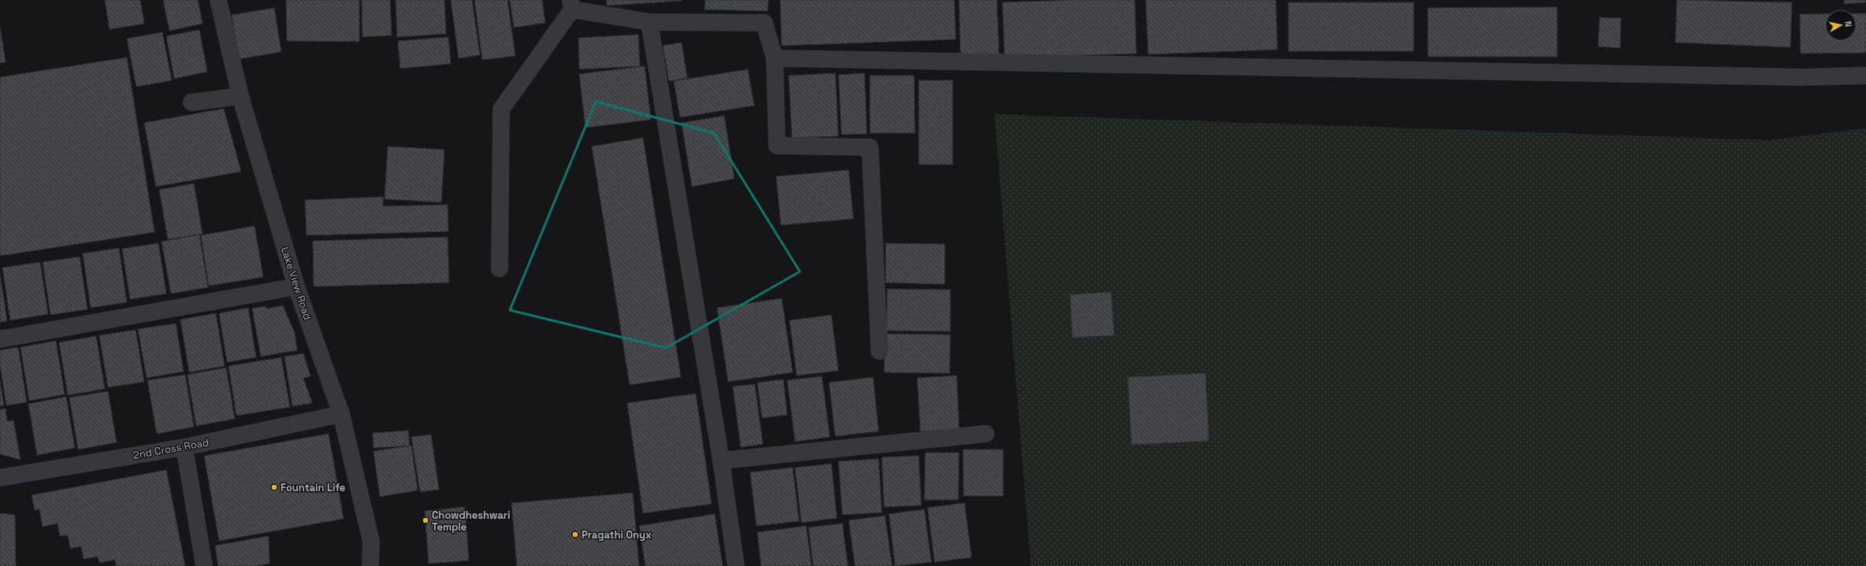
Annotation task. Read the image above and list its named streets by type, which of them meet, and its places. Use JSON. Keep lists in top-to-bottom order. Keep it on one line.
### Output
{"streets":{"street":["Lake View Road","2nd Cross Road"]},"crossings":[["Lake View Road","2nd Cross Road"]],"places":["Fountain Life","Chowdheshwari Temple","Pragathi Onyx"],"north":"right"}
